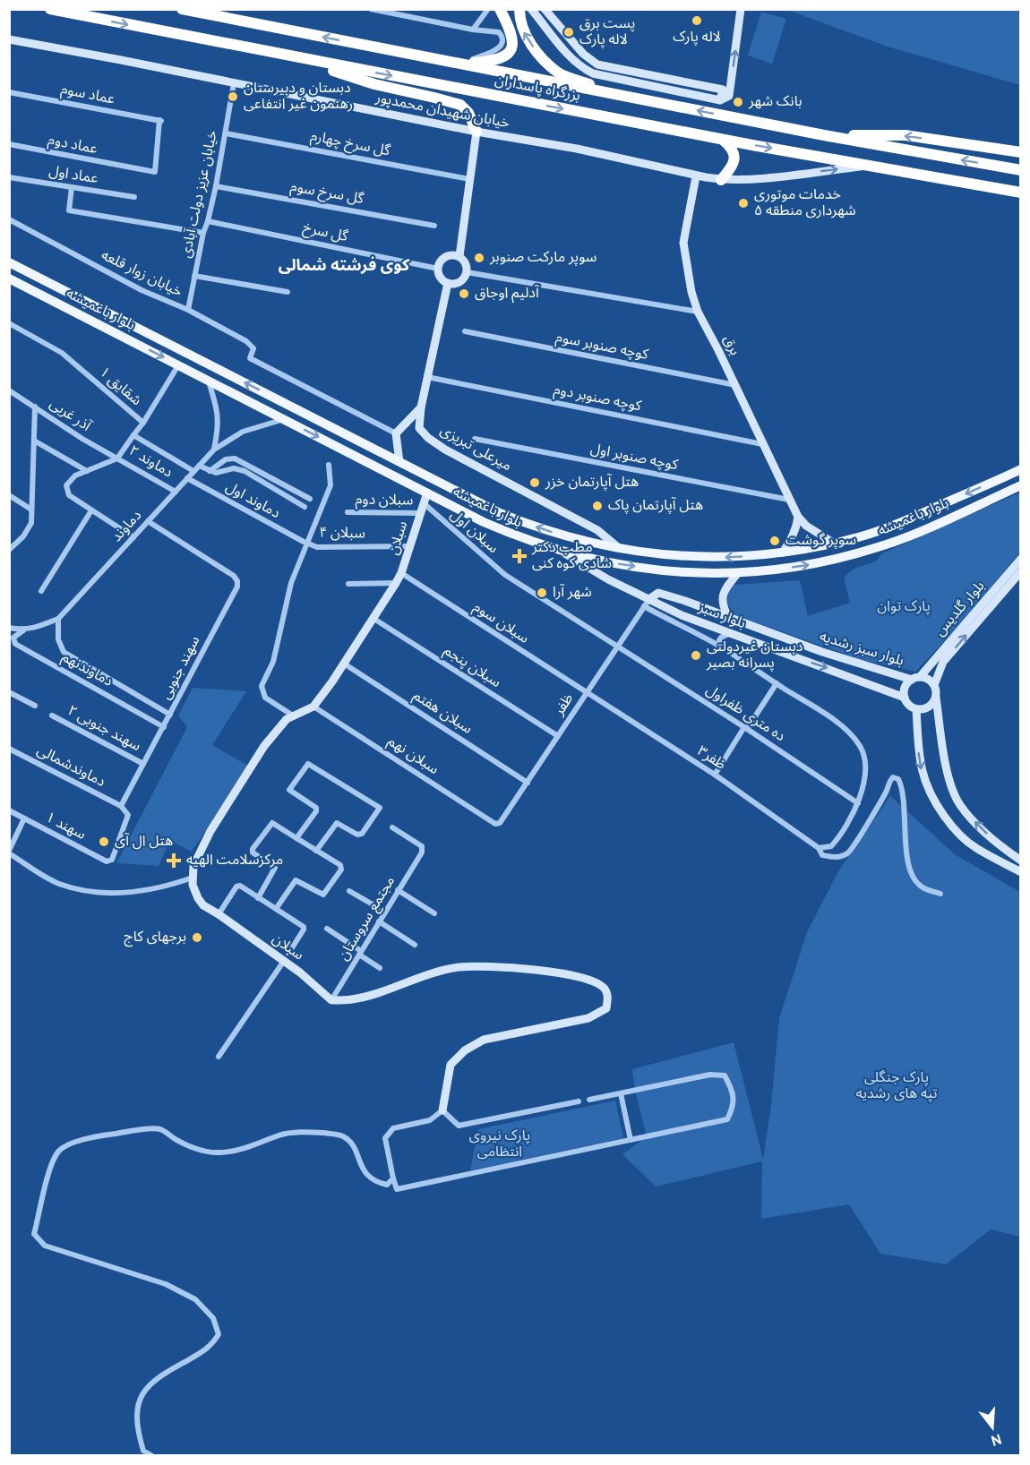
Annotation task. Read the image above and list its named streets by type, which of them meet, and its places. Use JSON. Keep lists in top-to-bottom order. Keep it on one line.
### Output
{"streets":{"highway":["بزرگراه پاسداران"],"main road":["بلوار باغمیشه"],"street":["عماد سوم","خیابان شهیدان محمدپور","گل سرخ چهارم","عماد دوم","عماد اول","گل سرخ سوم","خیابان عزیز دولت آبادی","گل سرخ","خیابان زوار قلعه","برق","کوچه صنوبر سوم","شقایق ۱","کوچه صنوبر دوم","آذر غربی","میرعلی تبریزی","کوچه صنوبر اول","دماوند ۲","دماوند اول","سبلان دوم","دماوند","سبلان اول","سبلان ۴","سبلان","بلوار گلدیس","بلوار سبز","سبلان سوم","بلوار سبز رشدیه","سبلان پنجم","سهند جنوبی","دماوندنهم","ظفر","سبلان هفتم","ده متری ظفراول","سهند جنوبی ۲","سبلان نهم","ظفر۳","دماوندشمالی","سهند ۱","مجتمع سروستان"]},"crossings":[["بزرگراه پاسداران","خیابان شهیدان محمدپور"],["عماد سوم","عماد دوم"],["خیابان شهیدان محمدپور","خیابان عزیز دولت آبادی"],["خیابان شهیدان محمدپور","برق"],["گل سرخ چهارم","خیابان عزیز دولت آبادی"],["گل سرخ سوم","خیابان عزیز دولت آبادی"],["خیابان عزیز دولت آبادی","گل سرخ"],["خیابان عزیز دولت آبادی","خیابان زوار قلعه"],["گل سرخ","میرعلی تبریزی"],["بلوار باغمیشه","میرعلی تبریزی"],["بلوار باغمیشه","دماوند"],["بلوار باغمیشه","سبلان"],["بلوار باغمیشه","بلوار سبز"],["برق","کوچه صنوبر سوم"],["برق","کوچه صنوبر دوم"],["برق","کوچه صنوبر اول"],["شقایق ۱","آذر غربی"],["شقایق ۱","دماوند ۲"],["کوچه صنوبر دوم","میرعلی تبریزی"],["آذر غربی","دماوند ۲"],["دماوند ۲","دماوند"],["دماوند اول","دماوند"],["دماوند اول","سبلان ۴"],["سبلان دوم","سبلان"],["دماوند","سهند جنوبی"],["سبلان اول","سبلان"],["سبلان اول","ظفر"],["سبلان اول","ده متری ظفراول"],["سبلان ۴","سبلان"],["سبلان","سبلان سوم"],["سبلان","سبلان پنجم"],["سبلان","سبلان هفتم"],["سبلان","سبلان نهم"],["سبلان","مجتمع سروستان"],["بلوار گلدیس","بلوار سبز"],["بلوار گلدیس","بلوار سبز رشدیه"],["بلوار سبز","بلوار سبز رشدیه"],["بلوار سبز","ظفر"],["سبلان سوم","ظفر"],["سبلان سوم","ظفر۳"],["بلوار سبز رشدیه","ظفر"],["سبلان پنجم","ظفر"],["سهند جنوبی","دماوندنهم"],["سهند جنوبی","سهند جنوبی ۲"],["سهند جنوبی","دماوندشمالی"],["سهند جنوبی","سهند ۱"],["ظفر","سبلان هفتم"],["ظفر","ده متری ظفراول"],["ظفر","سبلان نهم"],["ظفر","ظفر۳"],["دماوندشمالی","سهند ۱"]],"districts":["کوی فرشته شمالی"],"parks":["پارک توان","پارک جنگلی تپه های رشدیه","پارک نیروی انتظامی"],"places":{"other":["لاله پارک","پست برق لاله پارک","دبستان و دبیرستان رهنمون غیر انتفاعی","بانک شهر","خدمات موتوری شهرداری منطقه ۵","سوپر مارکت صنوبر","آدلیم اوجاق","هتل آپارتمان خزر","هتل آپارتمان پاک","سوپر گوشت","شهر آرا","دبستان غیردولتی پسرانه بصیر","هتل ال آی","برجهای کاج"],"health":["مطب دکتر شادی کوه کنی","مرکزسلامت الهیه"]},"north":"bottom"}
